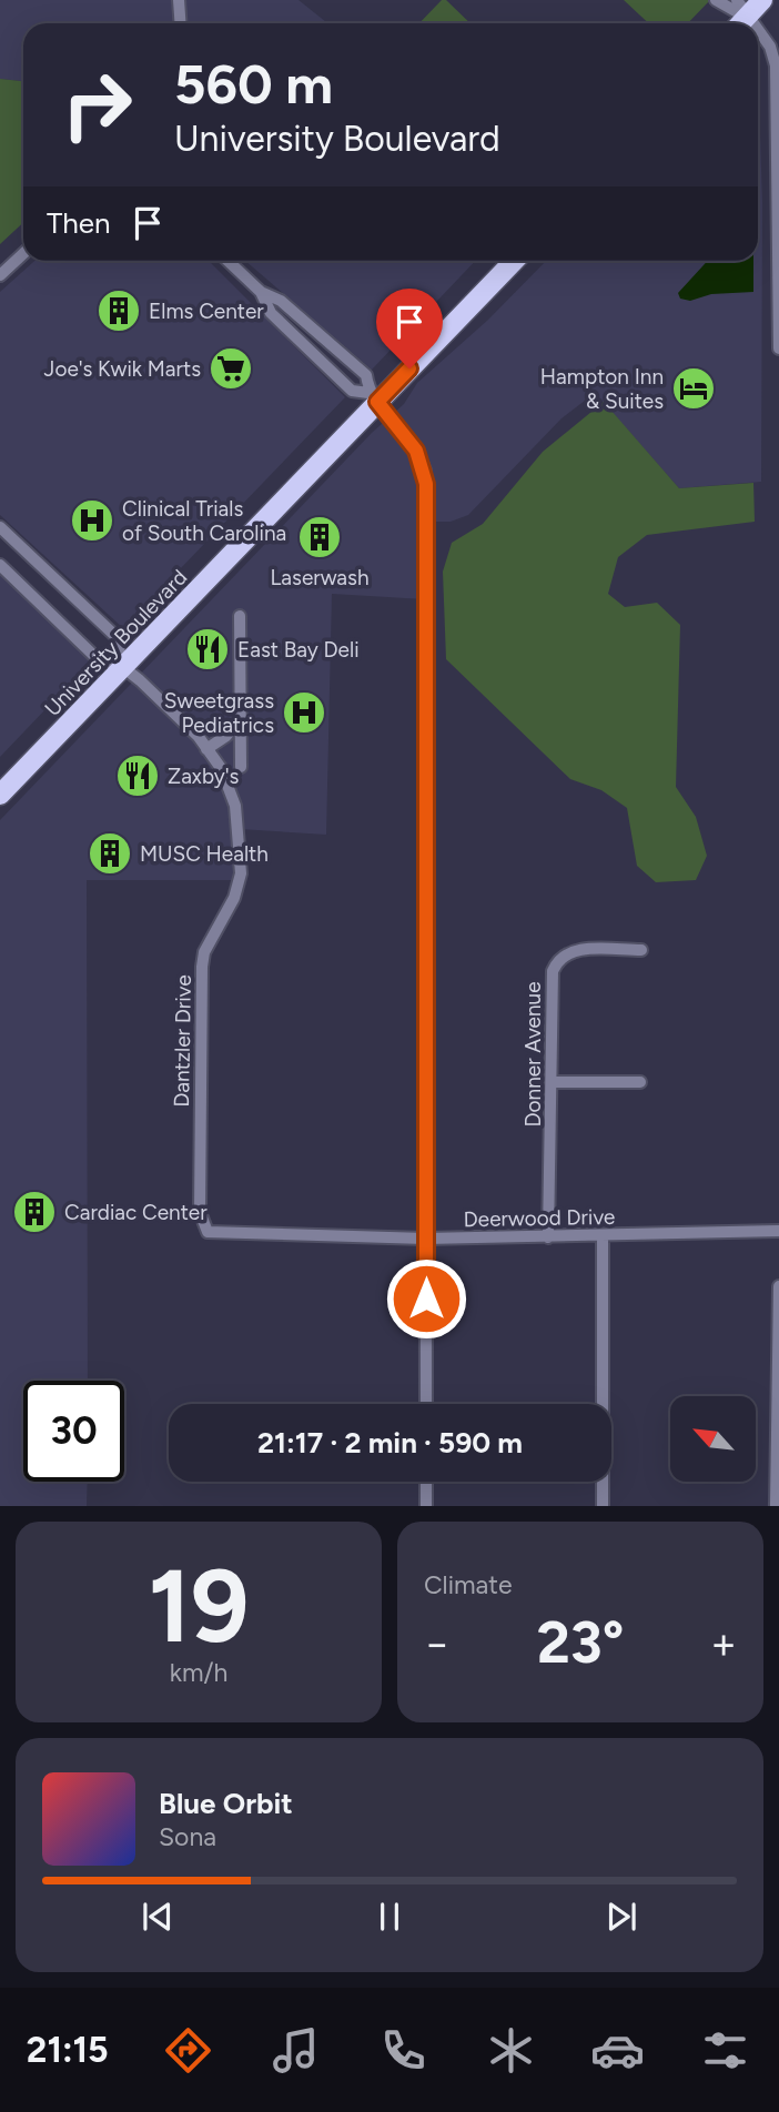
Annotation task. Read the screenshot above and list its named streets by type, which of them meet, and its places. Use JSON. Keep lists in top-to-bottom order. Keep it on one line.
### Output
{"streets":{"main road":["University Boulevard"],"street":["Dantzler Drive","Donner Avenue","Deerwood Drive"]},"crossings":[["University Boulevard","Dantzler Drive"],["Dantzler Drive","Deerwood Drive"],["Donner Avenue","Deerwood Drive"]],"places":{"building":["Elms Center","Laserwash","MUSC Health","Cardiac Center"],"supermarket":["Joe's Kwik Marts"],"hotel":["Hampton Inn & Suites"],"hospital":["Clinical Trials of South Carolina","Sweetgrass Pediatrics"],"restaurant":["East Bay Deli","Zaxby's"]},"north":"top left","page":{"turn":["560 m","University Boulevard"],"then":"Then","limit":"30","trip":"21:17 · 2 min · 590 m","tile":[["19","km/h"],"Climate"],"heat":["−","23°","+"],"song":["Blue Orbit","Sona"],"tabs":"21:15"}}
